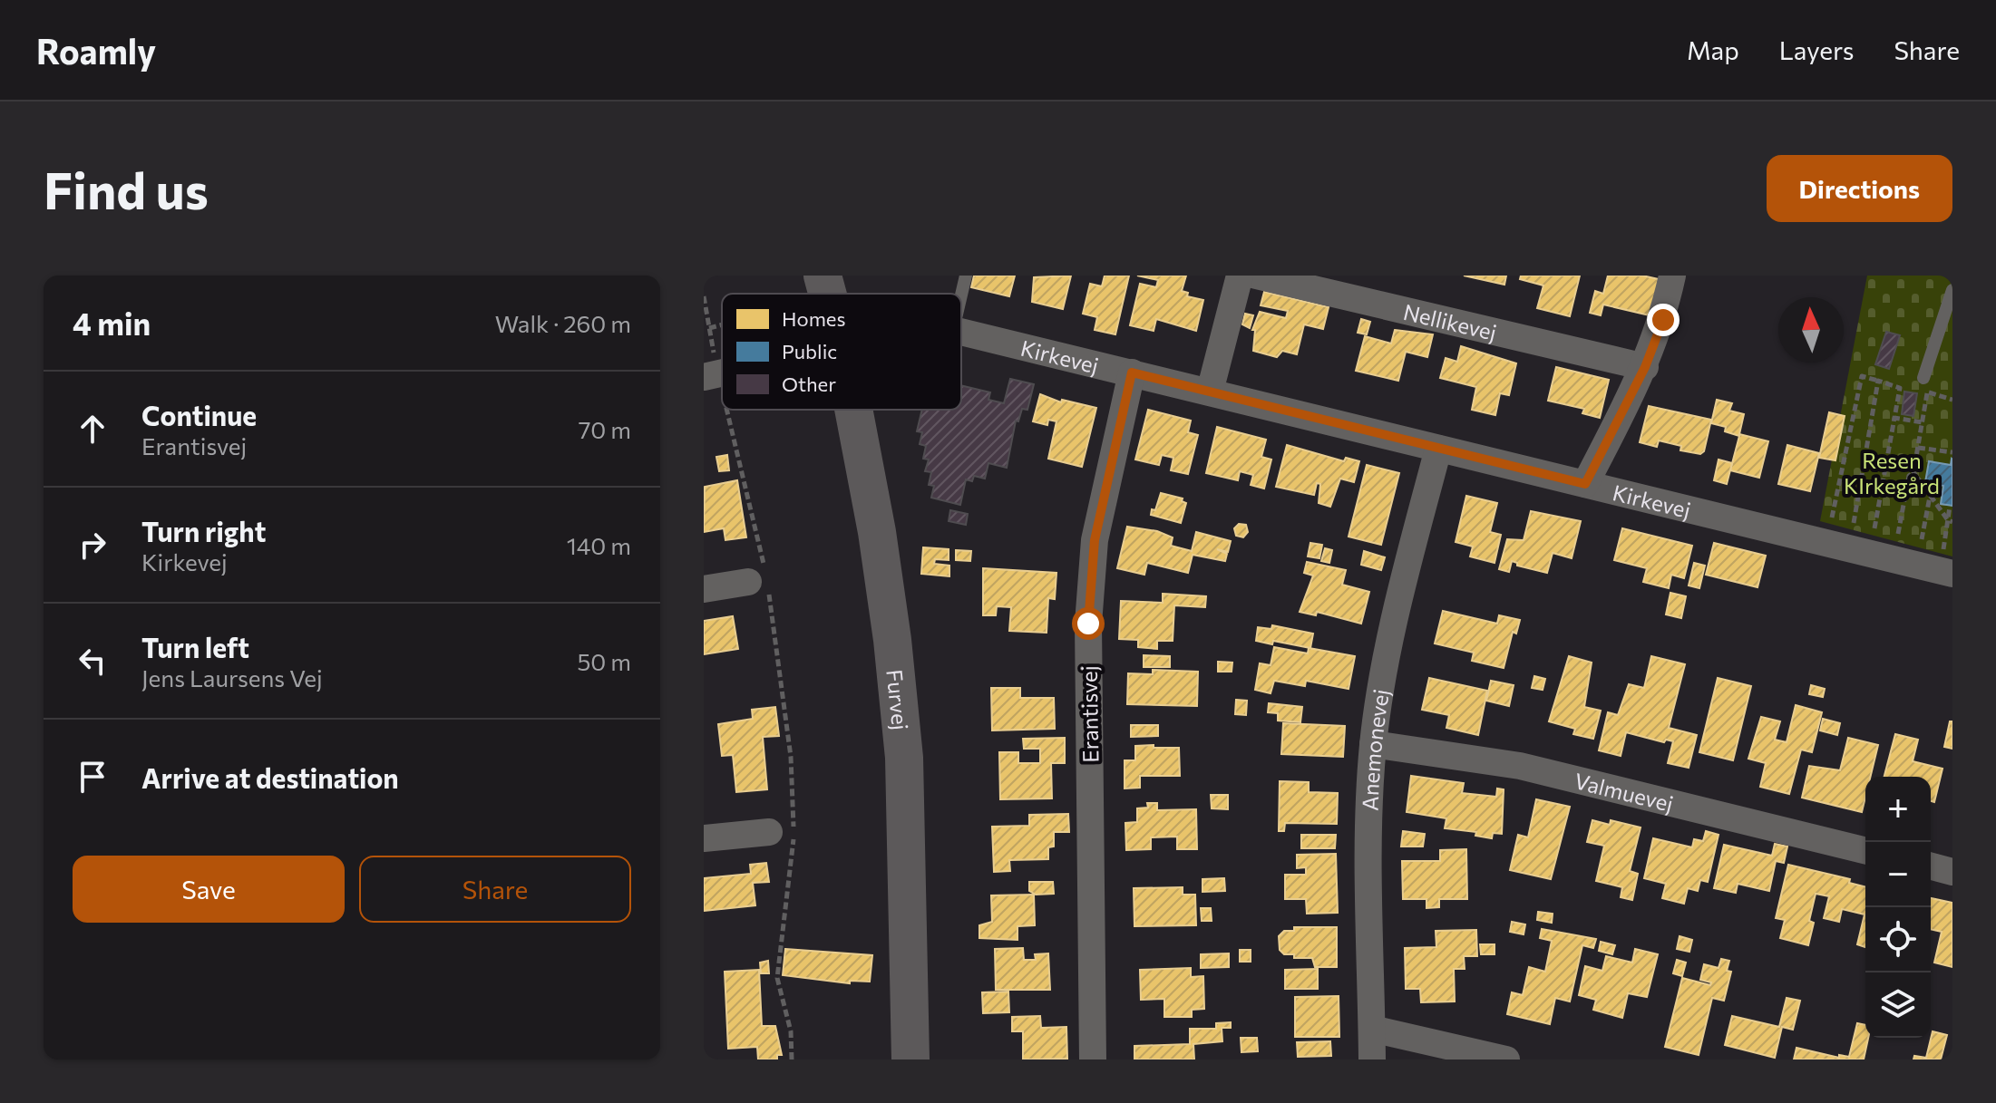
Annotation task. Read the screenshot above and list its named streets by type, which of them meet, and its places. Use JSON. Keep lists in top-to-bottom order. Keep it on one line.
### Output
{"streets":{"main road":["Furvej"],"street":["Nellikevej","Kirkevej","Erantisvej","Anemonevej","Valmuevej"]},"crossings":[["Kirkevej","Erantisvej"],["Kirkevej","Anemonevej"],["Anemonevej","Valmuevej"]],"parks":["Resen KIrkegård"],"legend":["Homes","Public","Other"],"north":"top","page":{"header":"Roamly","nav":["Map","Layers","Share"],"buttons":["Directions",["Save","Share"]],"title":"Find us","heading":["4 min","Walk · 260 m"],"list":[["Continue","Erantisvej","70 m"],["Turn right","Kirkevej","140 m"],["Turn left","Jens Laursens Vej","50 m"],"Arrive at destination"],"map_buttons":["+","−"]}}
